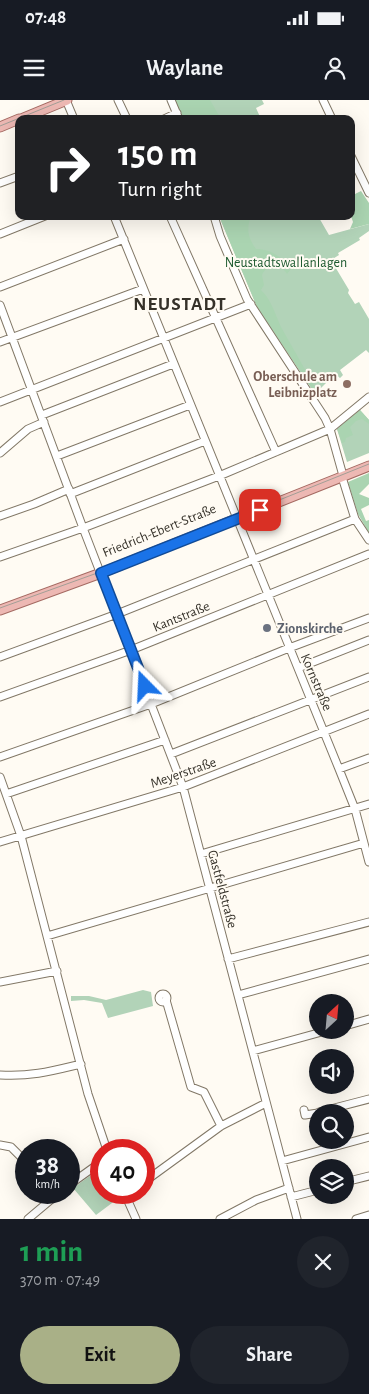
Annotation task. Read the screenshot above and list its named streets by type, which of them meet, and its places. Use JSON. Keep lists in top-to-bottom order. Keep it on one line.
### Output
{"streets":{"main road":["Friedrich-Ebert-Straße"],"street":["Kantstraße","Kornstraße","Meyerstraße","Gastfeldstraße"]},"crossings":[["Friedrich-Ebert-Straße","Kornstraße"],["Friedrich-Ebert-Straße","Gastfeldstraße"],["Kantstraße","Kornstraße"],["Kantstraße","Gastfeldstraße"],["Kornstraße","Meyerstraße"],["Meyerstraße","Gastfeldstraße"]],"districts":["NEUSTADT"],"parks":["Neustadtswallanlagen"],"places":["Oberschule am Leibnizplatz","Zionskirche"],"north":"top right","page":{"status":"07:48","header":"Waylane","turn":["150 m","Turn right"],"speed":"38 km/h","limit":"40","heading":["1 min","370 m · 07:49"],"buttons":["Exit","Share"]}}
